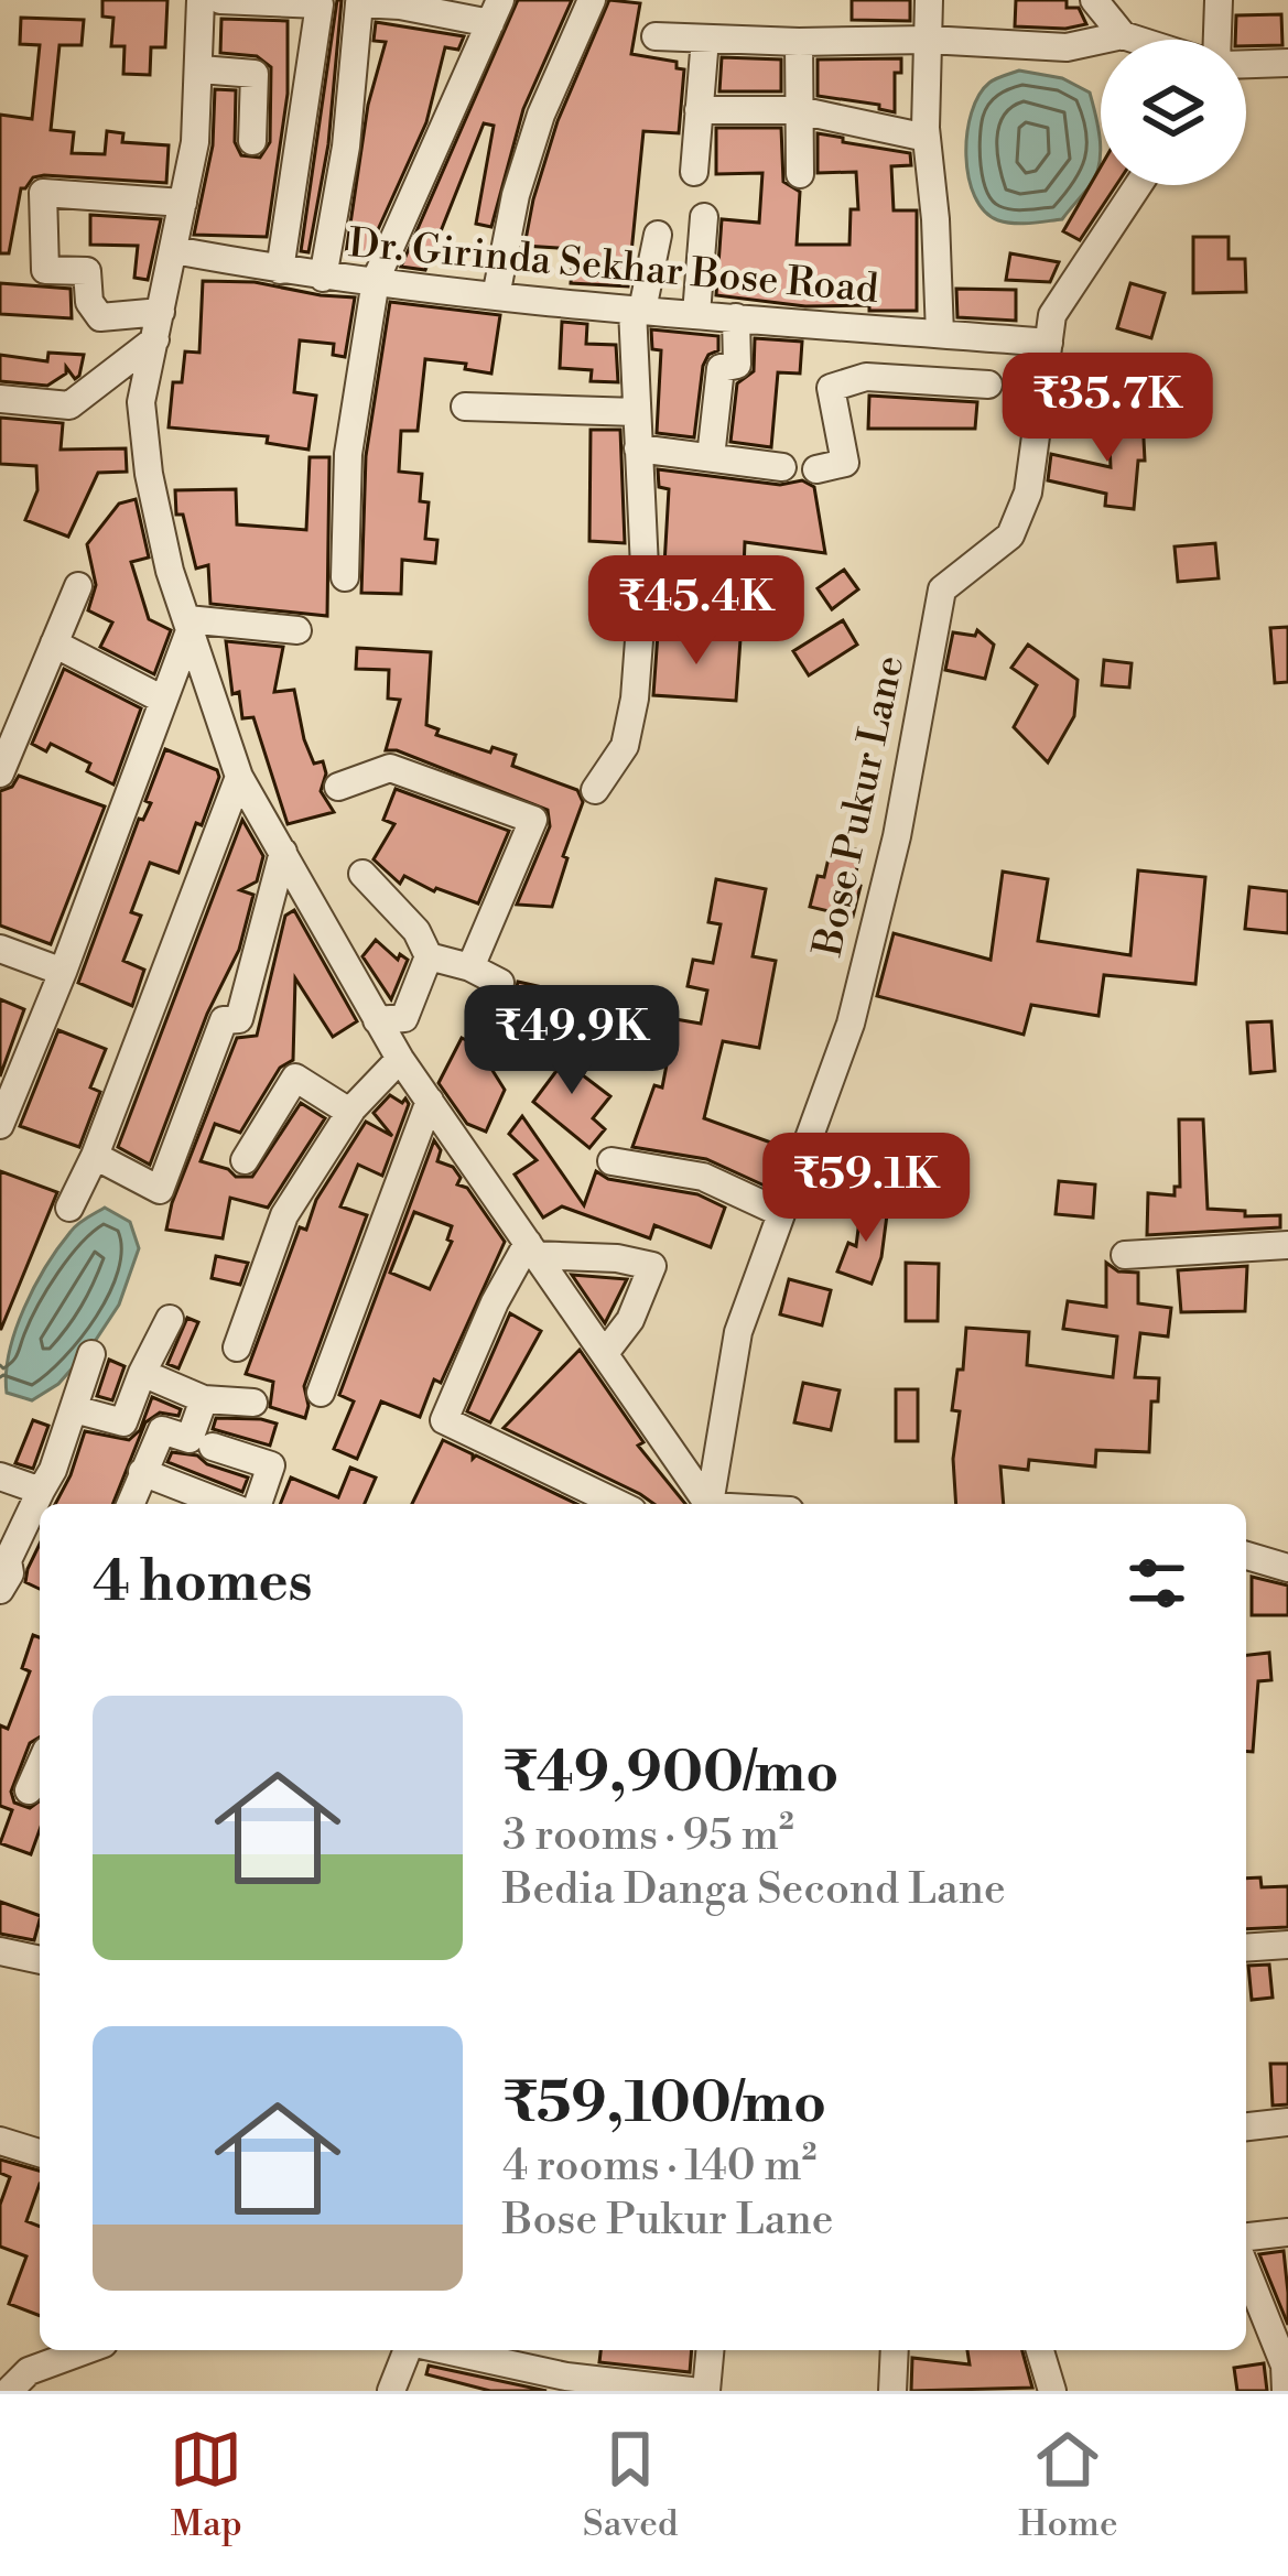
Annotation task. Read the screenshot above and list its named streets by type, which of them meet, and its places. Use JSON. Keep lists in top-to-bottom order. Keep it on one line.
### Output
{"streets":{"street":["Dr. Girinda Sekhar Bose Road","Bose Pukur Lane"]},"crossings":[["Dr. Girinda Sekhar Bose Road","Bose Pukur Lane"]],"page":{"price":["₹35.7K","₹45.4K","₹49.9K","₹59.1K"],"heading":"4 homes","list":[{"name":"₹49,900/mo","note":"3 rooms · 95 m² · Bedia Danga Second Lane"},{"name":"₹59,100/mo","note":"4 rooms · 140 m² · Bose Pukur Lane"}],"tabs":["Map","Saved","Home"]}}
